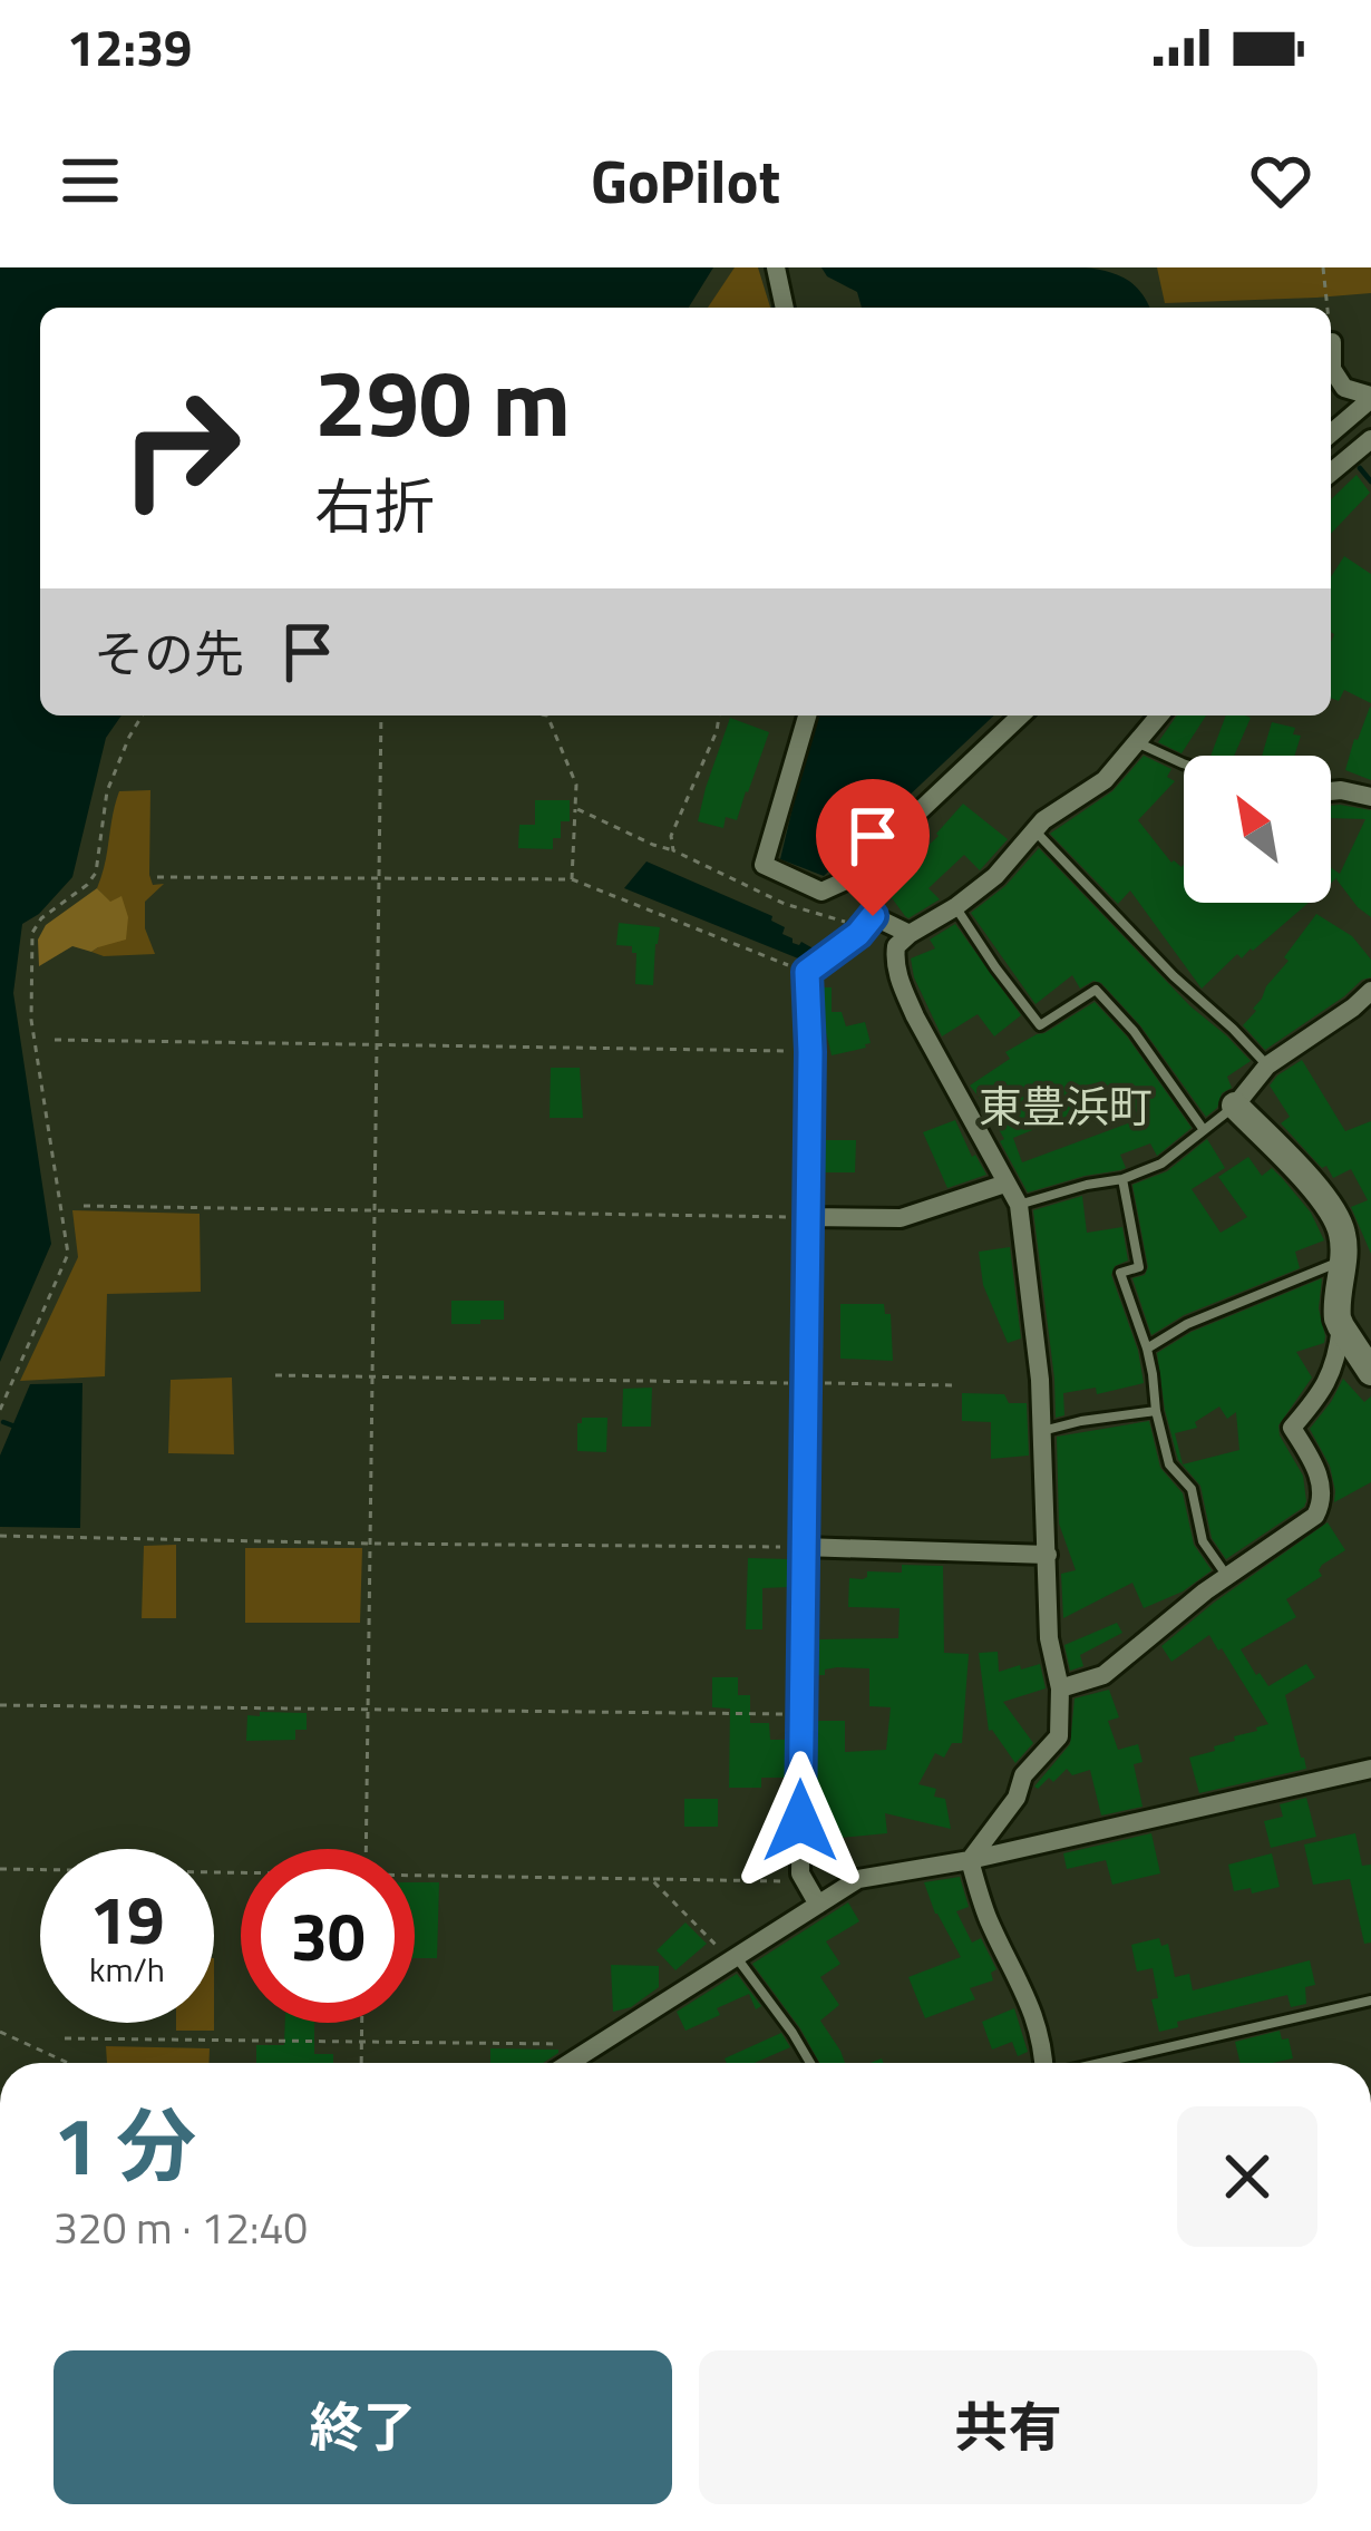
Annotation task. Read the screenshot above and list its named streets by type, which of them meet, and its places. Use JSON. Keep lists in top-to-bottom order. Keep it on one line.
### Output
{"districts":["東豊浜町"],"north":"top left","page":{"status":"12:39","header":"GoPilot","turn":["290 m","右折"],"then":"その先","speed":"19 km/h","limit":"30","heading":["1 分","320 m · 12:40"],"buttons":["終了","共有"]}}
